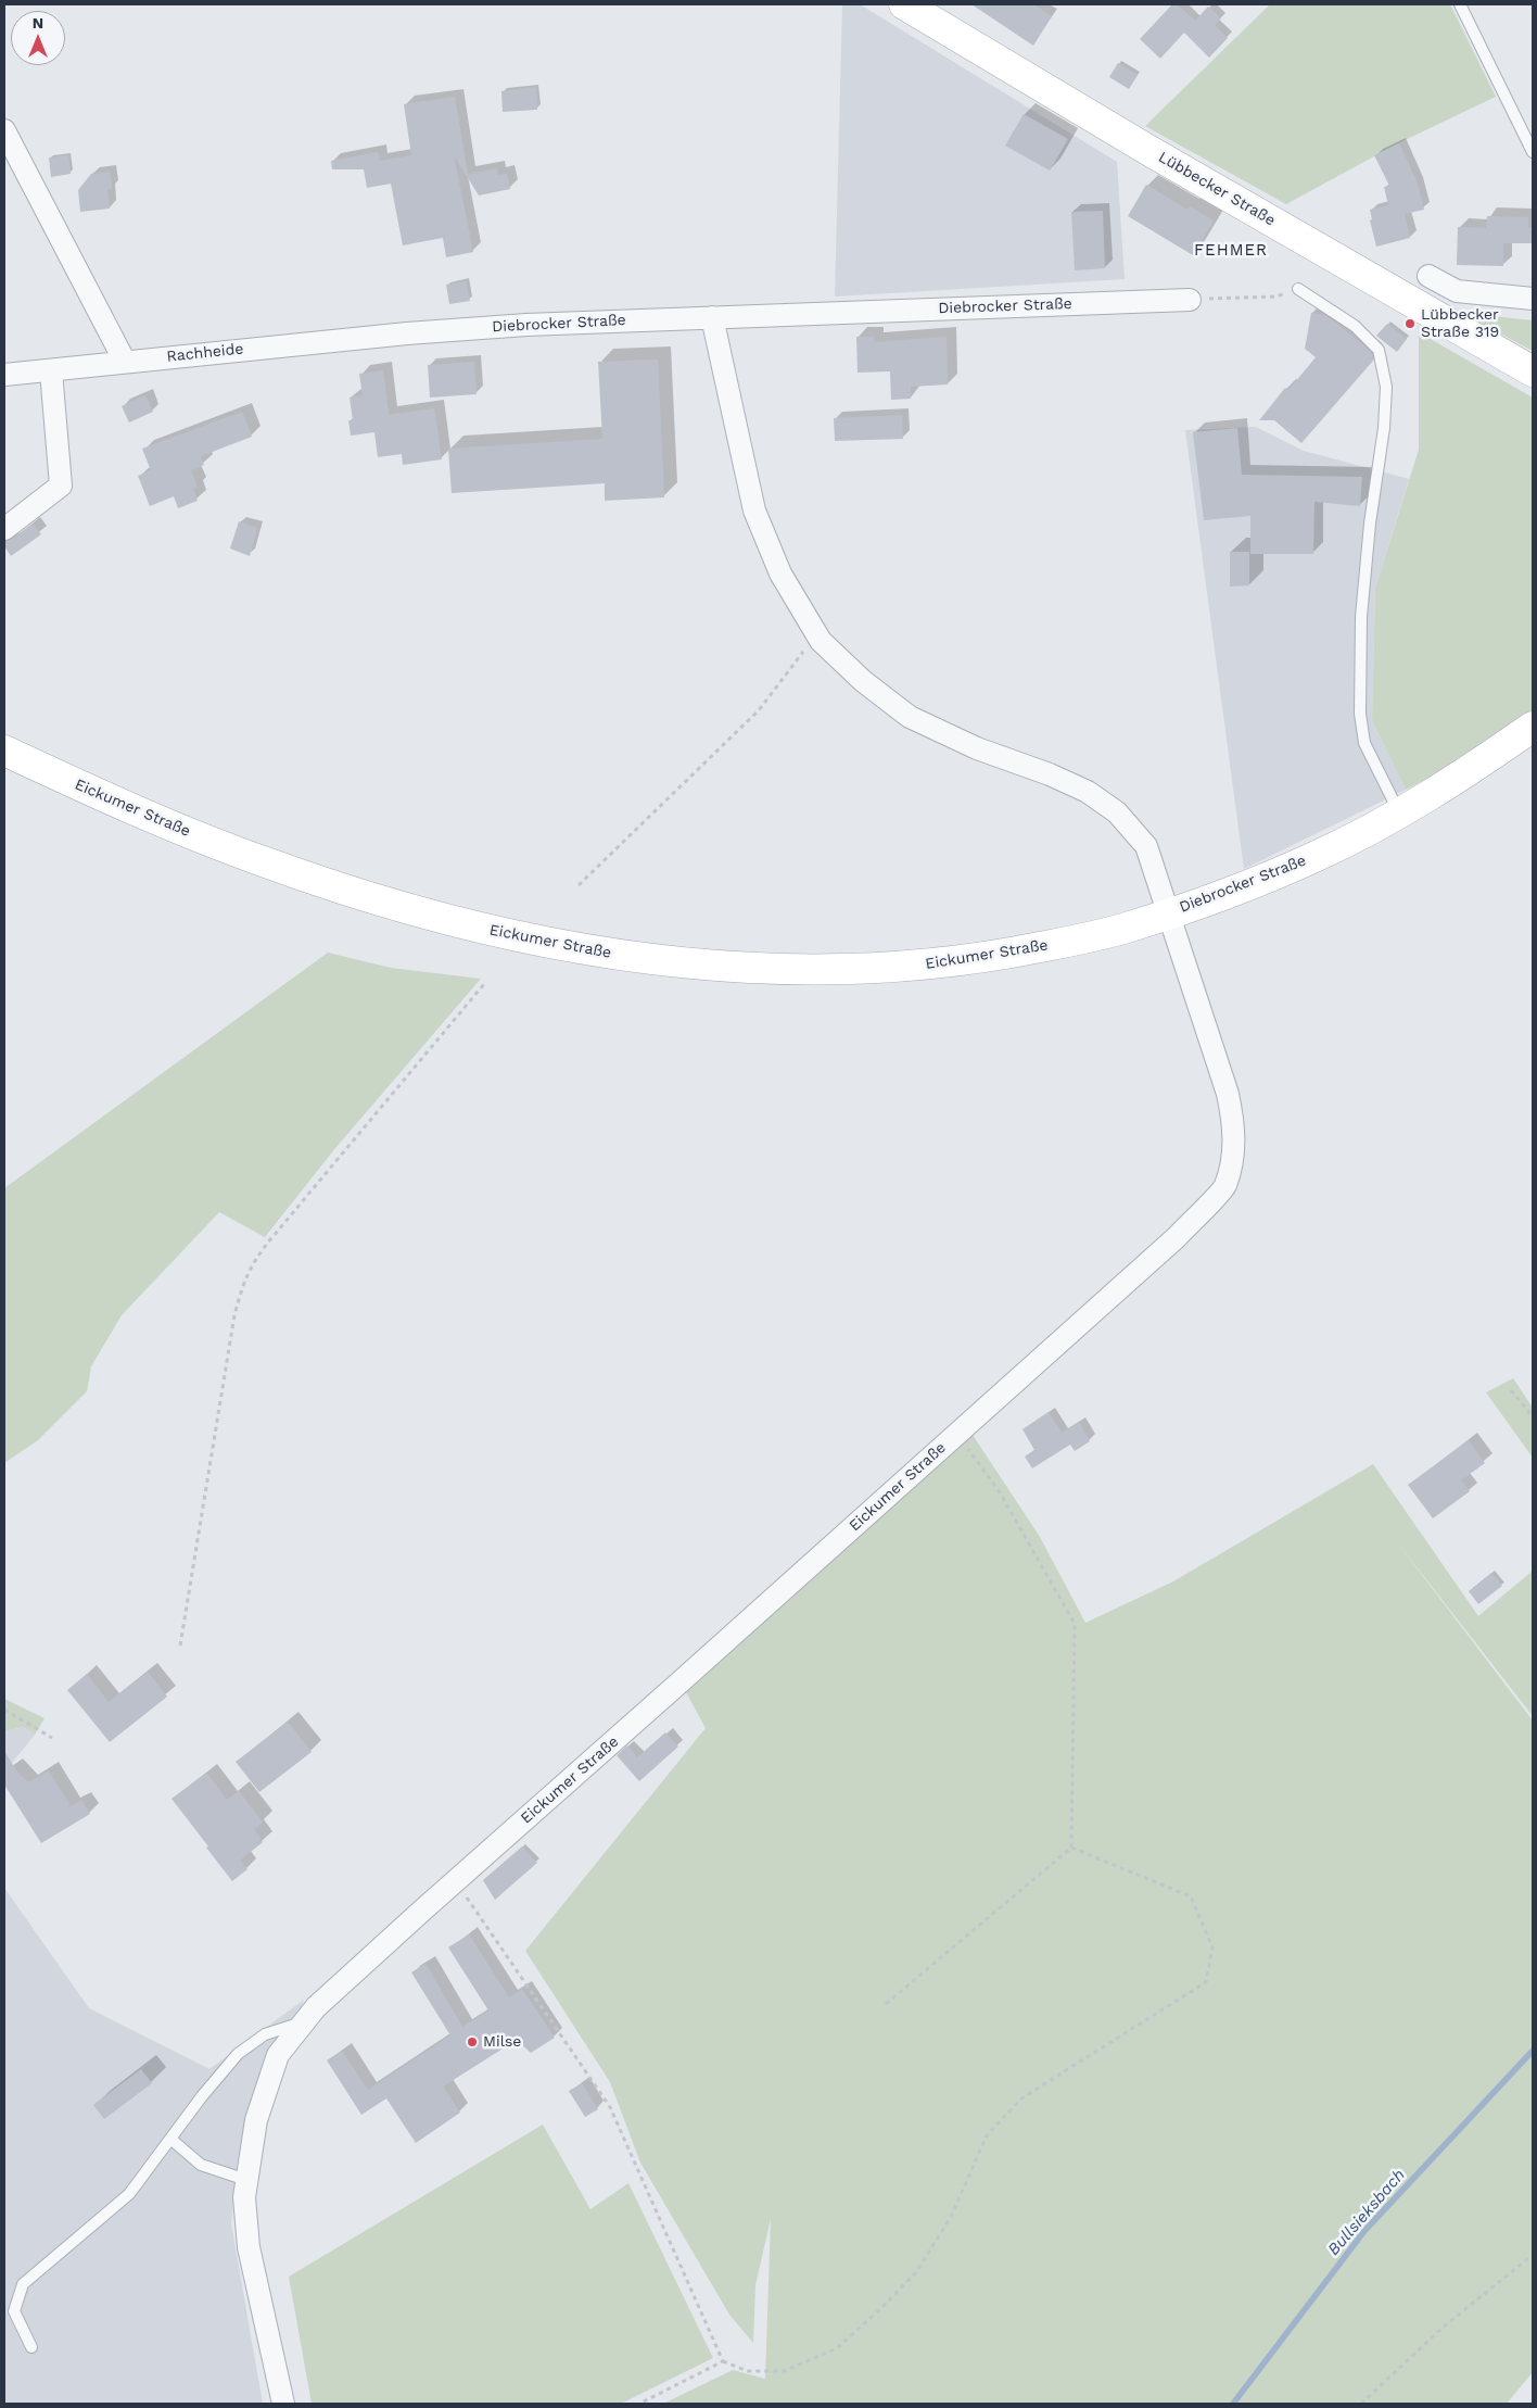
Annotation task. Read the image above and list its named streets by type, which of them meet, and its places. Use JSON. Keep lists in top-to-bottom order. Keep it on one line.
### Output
{"streets":{"main road":["Lübbecker Straße","Diebrocker Straße","Eickumer Straße"],"street":["Rachheide"]},"crossings":[["Diebrocker Straße","Rachheide"],["Diebrocker Straße","Eickumer Straße"]],"districts":["FEHMER"],"water":["Bullsieksbach"],"places":["Lübbecker Straße 319","Milse"],"north":"top"}
